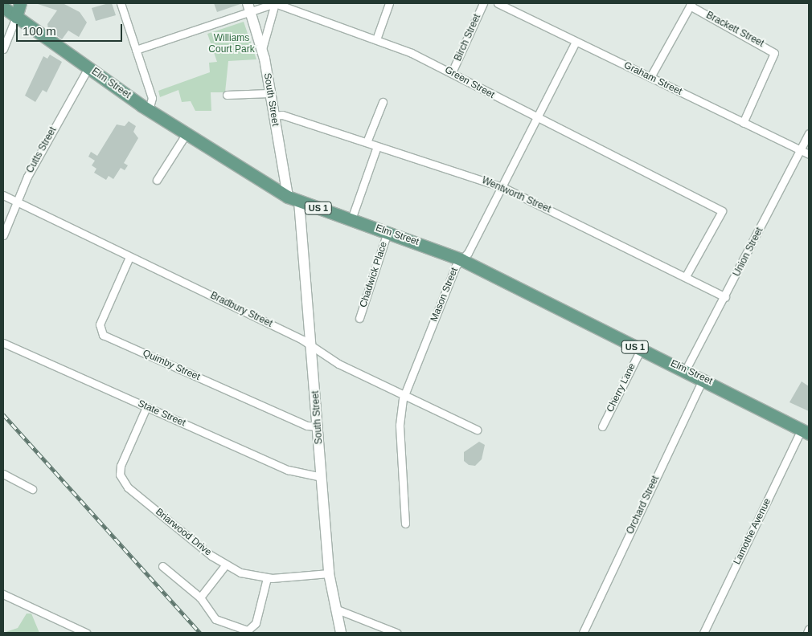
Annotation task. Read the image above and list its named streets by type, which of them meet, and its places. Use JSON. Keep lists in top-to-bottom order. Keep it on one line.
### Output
{"streets":{"main road":["Elm Street","US 1"],"street":["Brackett Street","Birch Street","Graham Street","Green Street","South Street","Cutts Street","Wentworth Street","Union Street","Chadwick Place","Mason Street","Bradbury Street","Quimby Street","Cherry Lane","State Street","Orchard Street","Lamothe Avenue","Briarwood Drive"]},"crossings":[["Brackett Street","Graham Street"],["Birch Street","Green Street"],["Graham Street","Union Street"],["Graham Street","Mason Street"],["Green Street","Wentworth Street"],["Green Street","Mason Street"],["Elm Street","South Street"],["Elm Street","Cutts Street"],["Elm Street","Union Street"],["Elm Street","Chadwick Place"],["Elm Street","Mason Street"],["Elm Street","Cherry Lane"],["Elm Street","Orchard Street"],["Elm Street","Lamothe Avenue"],["South Street","Wentworth Street"],["South Street","Bradbury Street"],["South Street","Quimby Street"],["South Street","State Street"],["South Street","Briarwood Drive"],["Cutts Street","Bradbury Street"],["Wentworth Street","Union Street"],["Wentworth Street","Mason Street"],["Mason Street","Bradbury Street"],["Bradbury Street","Quimby Street"],["State Street","Briarwood Drive"]],"parks":["Williams Court Park"],"scale_bar":"100 m"}
